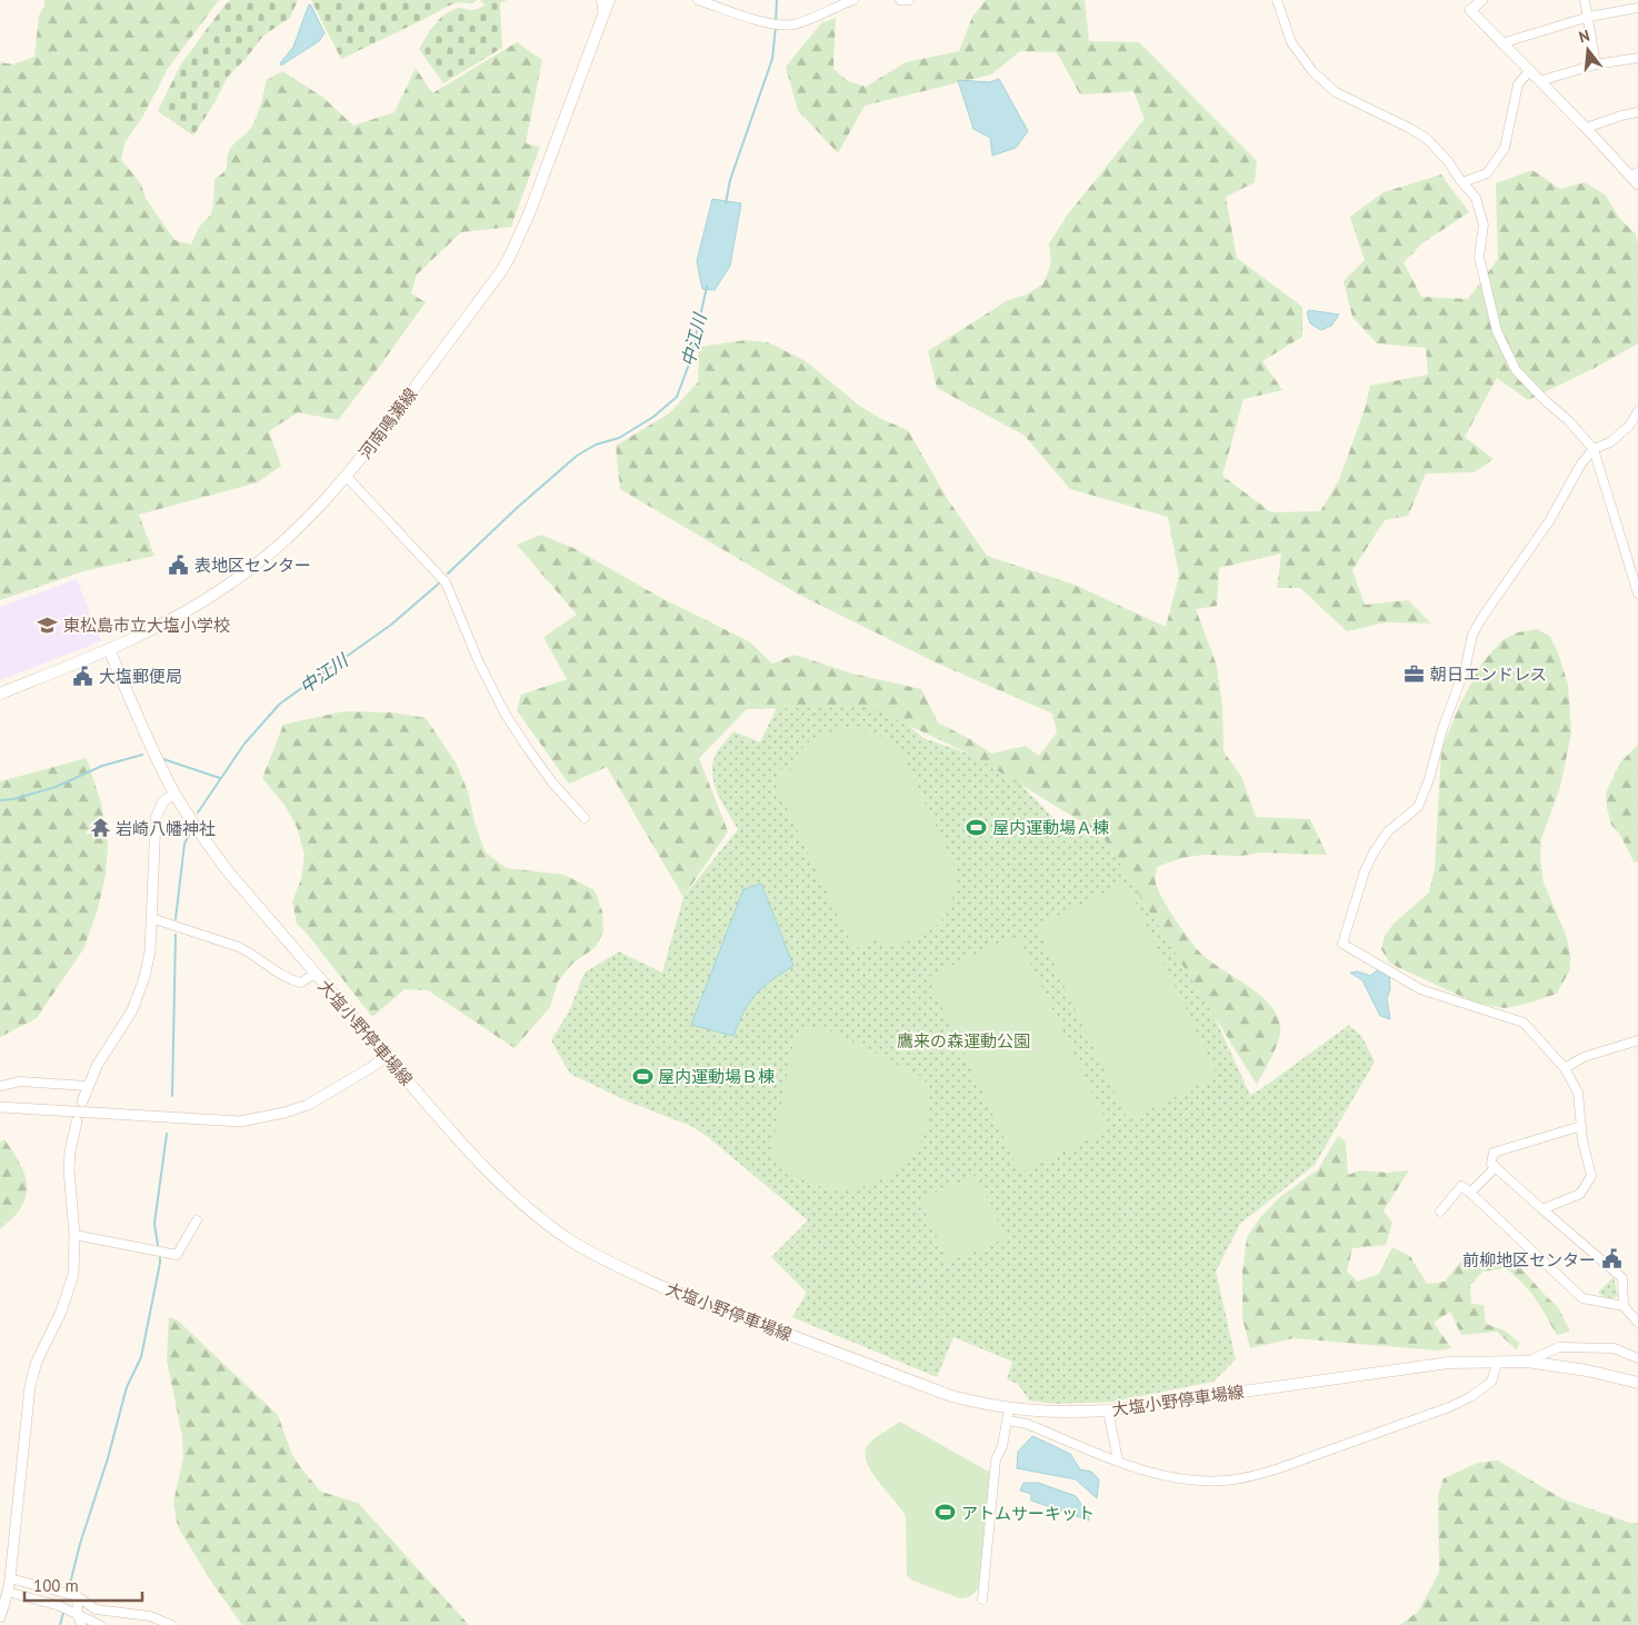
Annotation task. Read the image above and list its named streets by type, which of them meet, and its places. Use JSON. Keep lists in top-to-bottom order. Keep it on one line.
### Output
{"streets":{"main road":["河南鳴瀬線","大塩小野停車場線"]},"crossings":[["河南鳴瀬線","大塩小野停車場線"]],"water":["中江川"],"parks":["鷹来の森運動公園"],"places":{"public building":["表地区センター","大塩郵便局","前柳地区センター"],"school or university":["東松島市立大塩小学校"],"office":["朝日エンドレス"],"sports":["屋内運動場Ａ棟","屋内運動場Ｂ棟","アトムサーキット"],"temple":["岩崎八幡神社"]},"scale_bar":"100 m","north":"top"}
